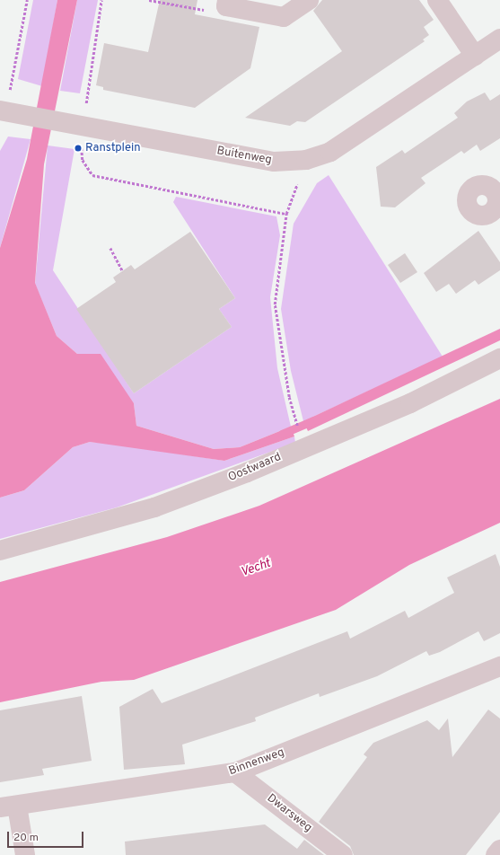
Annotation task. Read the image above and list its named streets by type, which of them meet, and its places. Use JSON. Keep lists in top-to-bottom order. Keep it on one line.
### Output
{"streets":{"street":["Buitenweg","Oostwaard","Binnenweg","Dwarsweg"]},"crossings":[["Binnenweg","Dwarsweg"]],"water":["Vecht"],"places":["Ranstplein"],"scale_bar":"20 m"}
